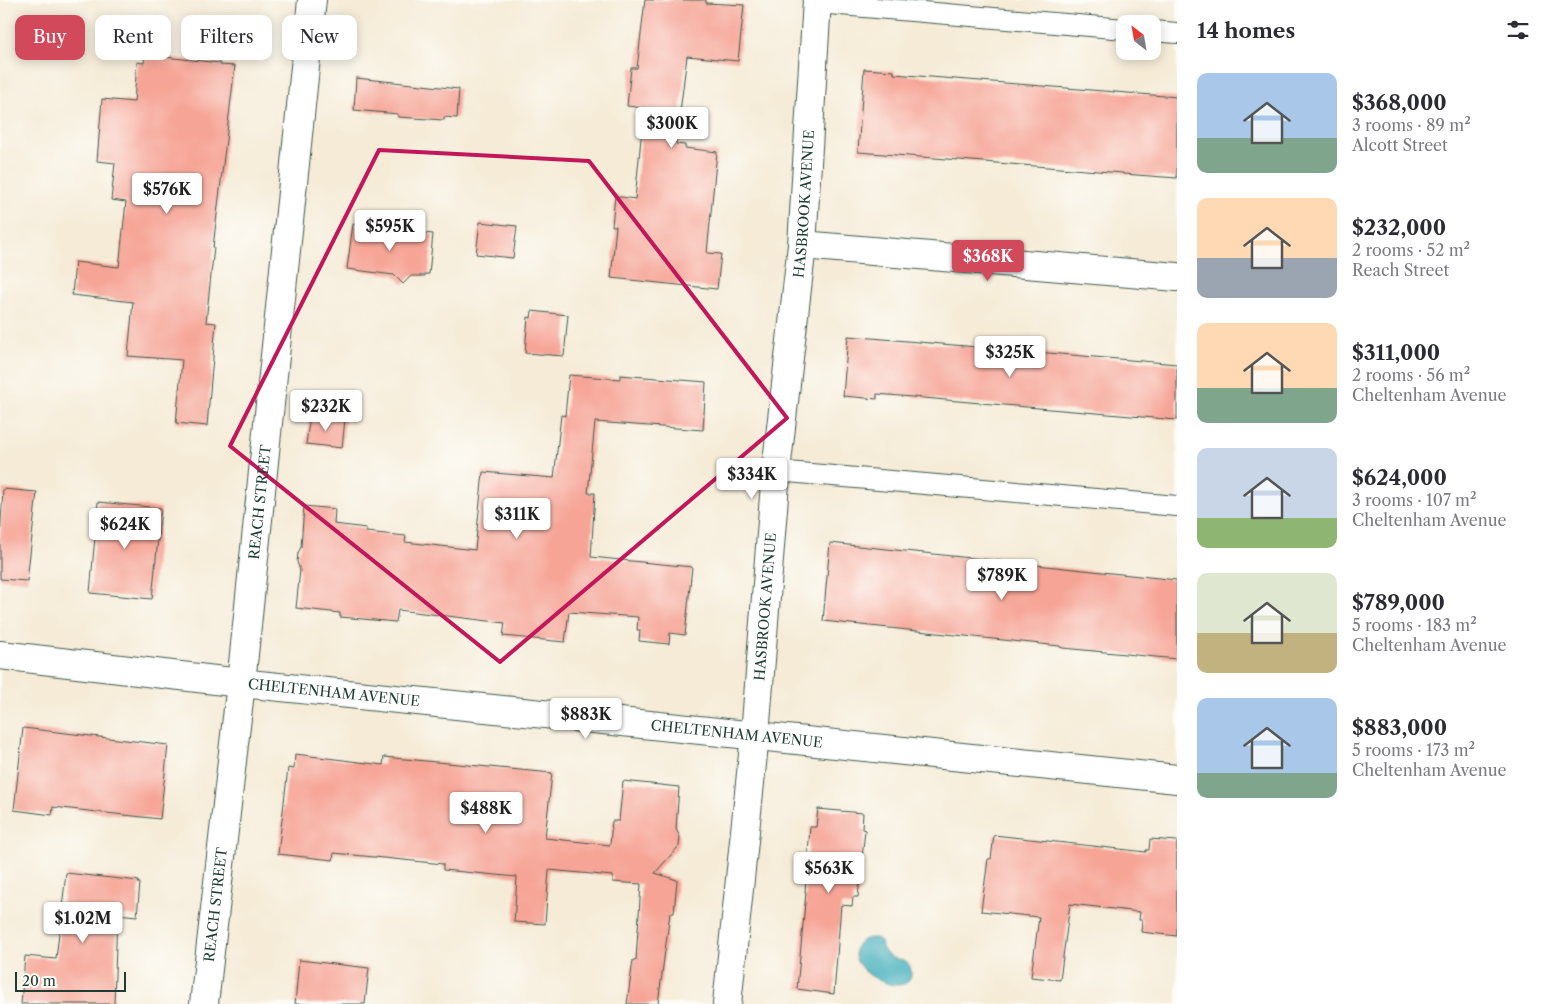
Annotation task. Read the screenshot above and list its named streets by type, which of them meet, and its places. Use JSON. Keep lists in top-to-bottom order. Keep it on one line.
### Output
{"streets":{"street":["HASBROOK AVENUE","REACH STREET","CHELTENHAM AVENUE"]},"crossings":[["HASBROOK AVENUE","CHELTENHAM AVENUE"],["REACH STREET","CHELTENHAM AVENUE"]],"scale_bar":"20 m","north":"top left","page":{"heading":"14 homes","chip":["Buy","Rent","Filters","New"],"list":[{"name":"$368,000","note":"3 rooms · 89 m² · Alcott Street"},{"name":"$232,000","note":"2 rooms · 52 m² · Reach Street"},{"name":"$311,000","note":"2 rooms · 56 m² · Cheltenham Avenue"},{"name":"$624,000","note":"3 rooms · 107 m² · Cheltenham Avenue"},{"name":"$789,000","note":"5 rooms · 183 m² · Cheltenham Avenue"},{"name":"$883,000","note":"5 rooms · 173 m² · Cheltenham Avenue"}],"price":["$300K","$576K","$595K","$368K","$325K","$232K","$334K","$311K","$624K","$789K","$883K","$488K","$563K","$1.02M"],"scale":"20 m"}}
